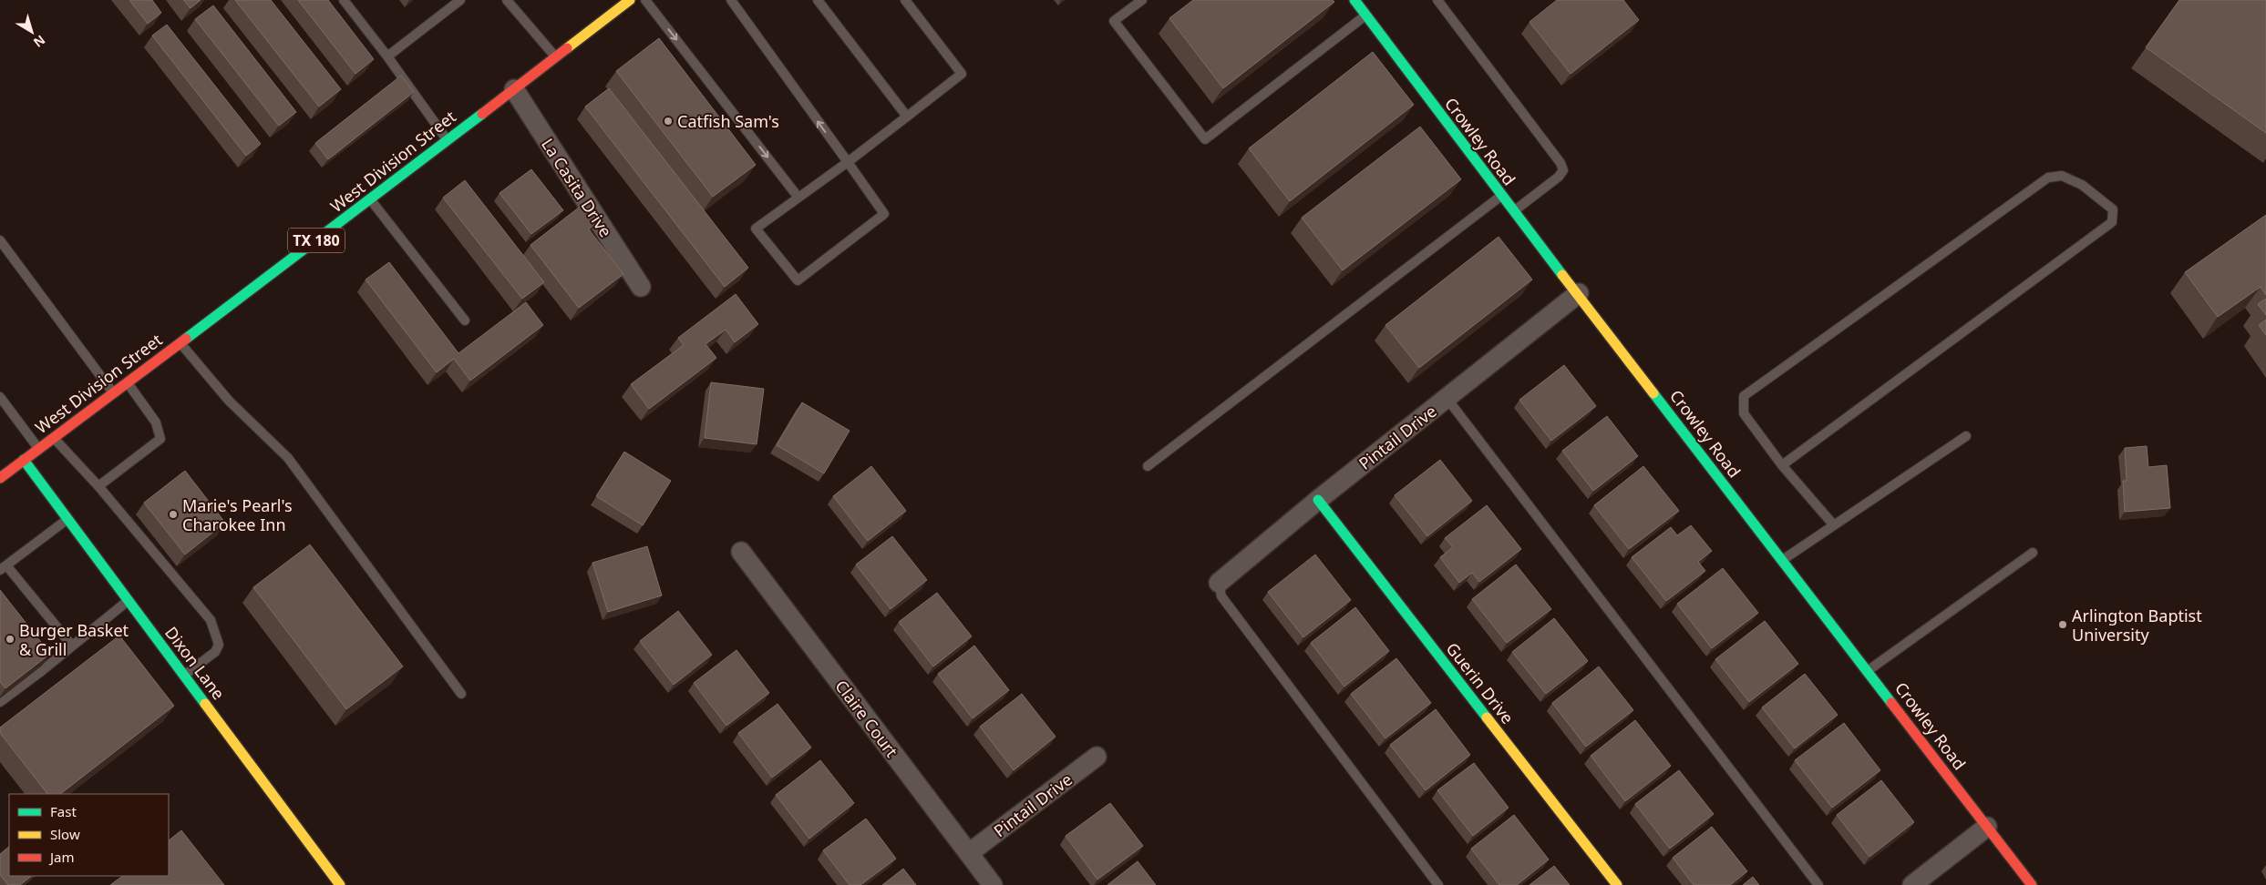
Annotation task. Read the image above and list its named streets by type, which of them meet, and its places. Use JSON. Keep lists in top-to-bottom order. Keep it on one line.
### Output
{"streets":{"street":["Crowley Road","West Division Street","La Casita Drive","TX 180","Pintail Drive","Dixon Lane","Guerin Drive","Claire Court"]},"crossings":[["Crowley Road","Pintail Drive"],["West Division Street","La Casita Drive"],["West Division Street","Dixon Lane"],["Pintail Drive","Guerin Drive"],["Pintail Drive","Claire Court"]],"places":["Catfish Sam's","Marie's Pearl's Charokee Inn","Arlington Baptist University","Burger Basket & Grill"],"legend":["Fast","Slow","Jam"],"north":"bottom right"}
